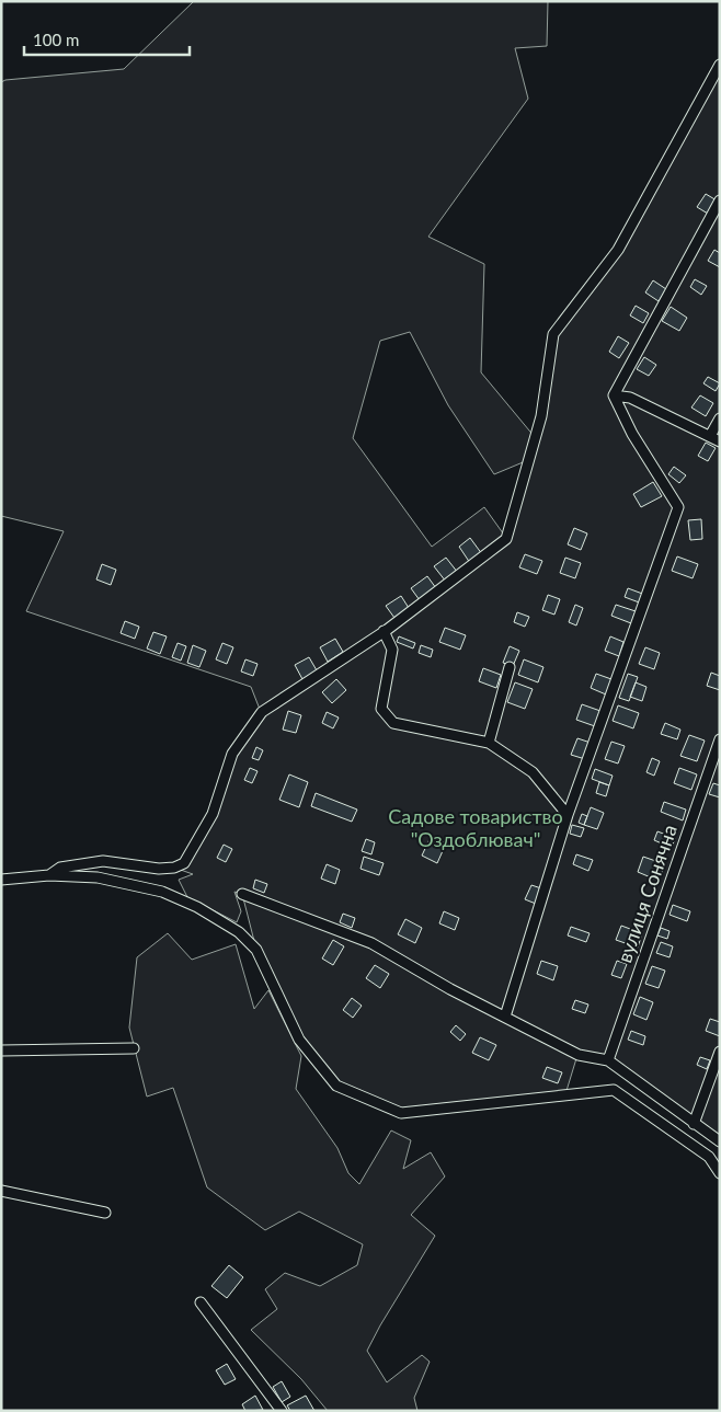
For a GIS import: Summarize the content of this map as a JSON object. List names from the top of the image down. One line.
{"streets":{"street":["вулиця Сонячна"]},"parks":["Садове товариство \"Оздоблювач\""],"scale_bar":"100 m"}
